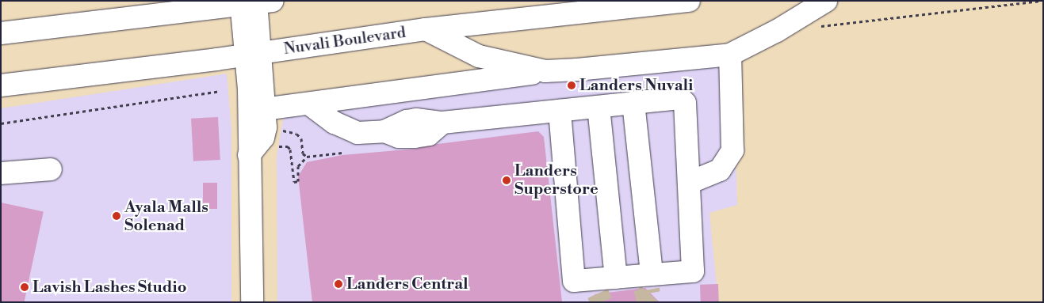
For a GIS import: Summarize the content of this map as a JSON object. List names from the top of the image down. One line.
{"streets":{"main road":["Nuvali Boulevard"]},"places":["Landers Nuvali","Landers Superstore","Ayala Malls Solenad","Landers Central","Lavish Lashes Studio"]}
